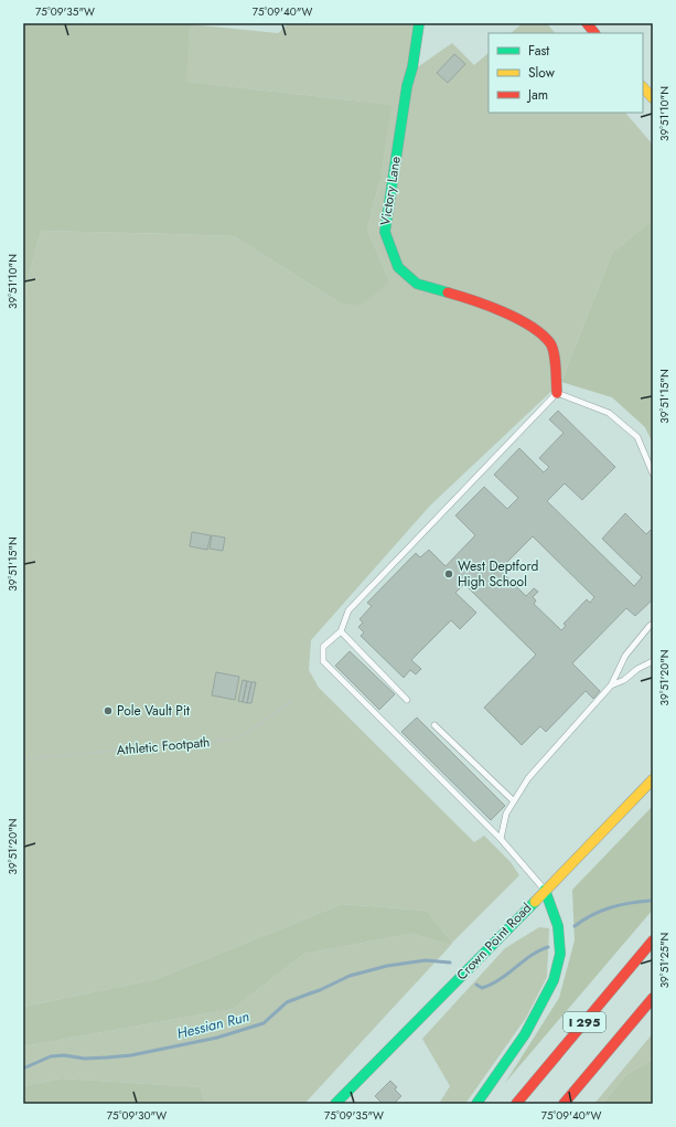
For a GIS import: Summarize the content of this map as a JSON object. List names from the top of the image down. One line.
{"streets":{"main road":["Victory Lane","Crown Point Road","I 295"],"path":["Athletic Footpath"]},"water":["Hessian Run"],"places":["West Deptford High School","Pole Vault Pit"],"legend":["Fast","Slow","Jam"],"coordinates":["75°09'35\"W","75°09'40\"W","39°51'10\"N","39°51'15\"N","39°51'20\"N","39°51'25\"N","75°09'30\"W"]}
